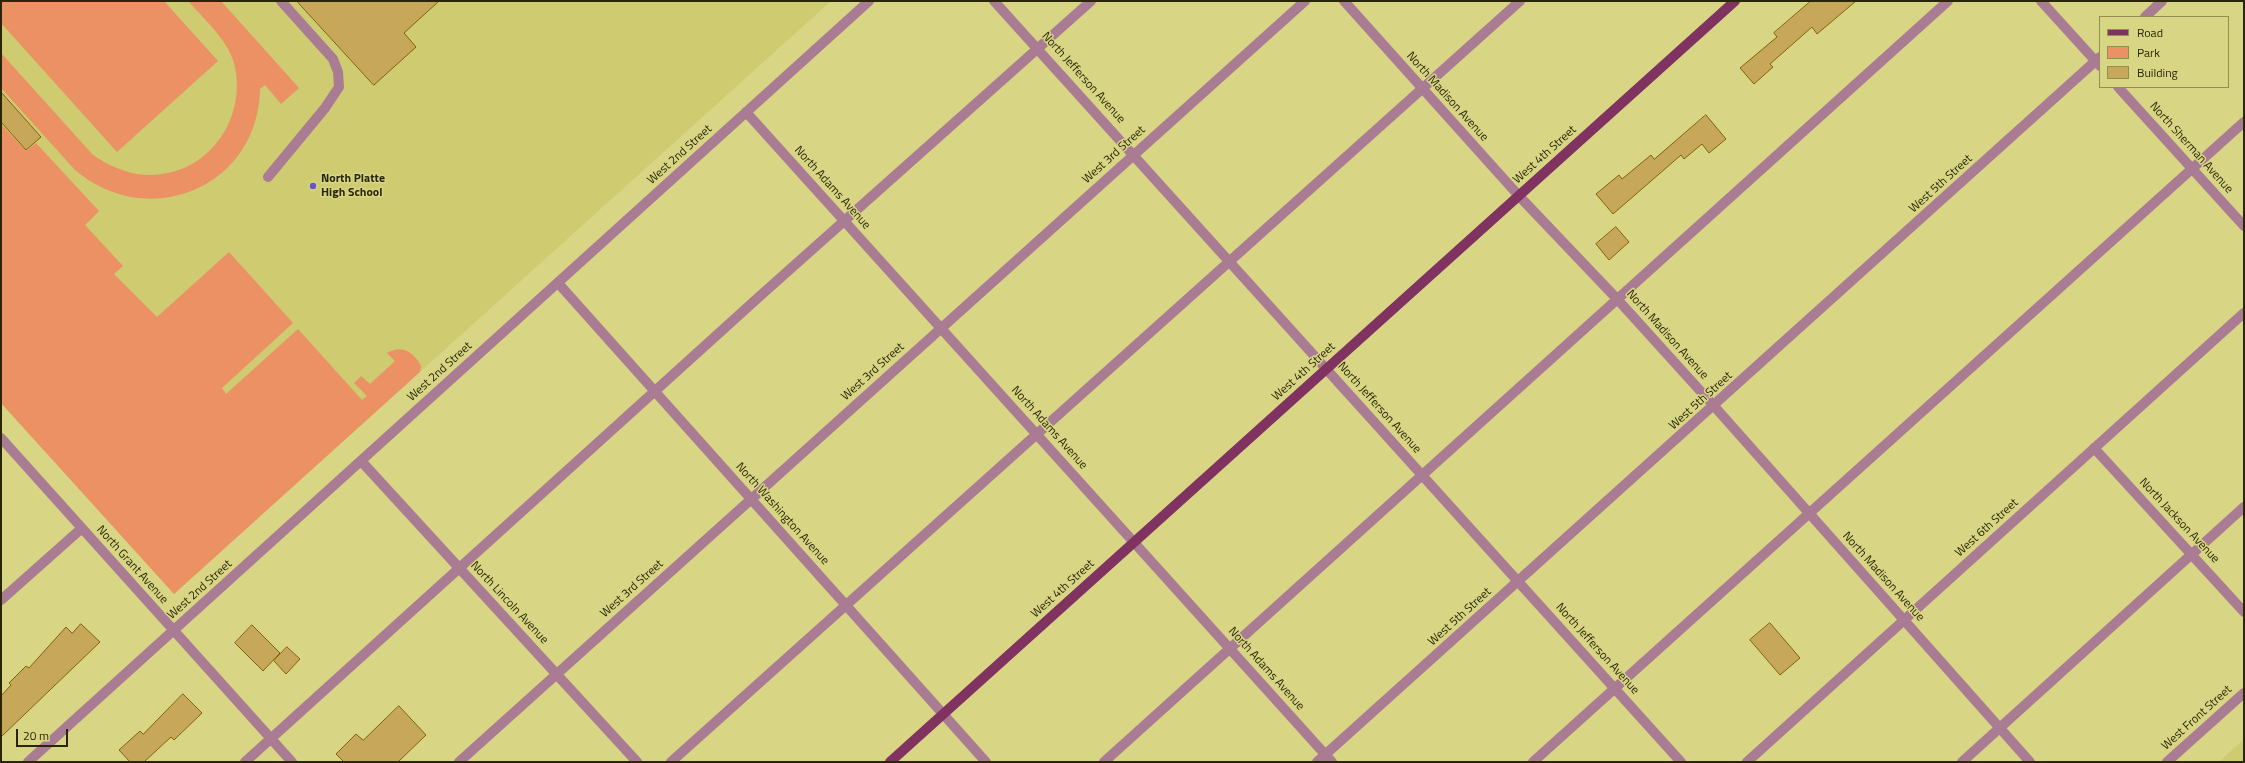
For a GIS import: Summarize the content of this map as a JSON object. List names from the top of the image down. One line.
{"streets":{"main road":["West 4th Street"],"street":["North Jefferson Avenue","North Madison Avenue","North Sherman Avenue","West 2nd Street","West 3rd Street","West 5th Street","North Adams Avenue","North Washington Avenue","North Jackson Avenue","West 6th Street","North Grant Avenue","North Lincoln Avenue","West Front Street"]},"crossings":[["North Jefferson Avenue","West 3rd Street"],["North Jefferson Avenue","West 4th Street"],["North Jefferson Avenue","West 5th Street"],["North Madison Avenue","West 4th Street"],["North Madison Avenue","West 5th Street"],["North Madison Avenue","West 6th Street"],["West 2nd Street","North Adams Avenue"],["West 2nd Street","North Washington Avenue"],["West 2nd Street","North Grant Avenue"],["West 2nd Street","North Lincoln Avenue"],["West 3rd Street","North Adams Avenue"],["West 3rd Street","North Washington Avenue"],["West 3rd Street","North Lincoln Avenue"],["West 4th Street","North Adams Avenue"],["West 4th Street","North Washington Avenue"],["West 5th Street","North Adams Avenue"],["North Jackson Avenue","West 6th Street"]],"places":["North Platte High School"],"legend":["Road","Park","Building"],"scale_bar":"20 m"}
